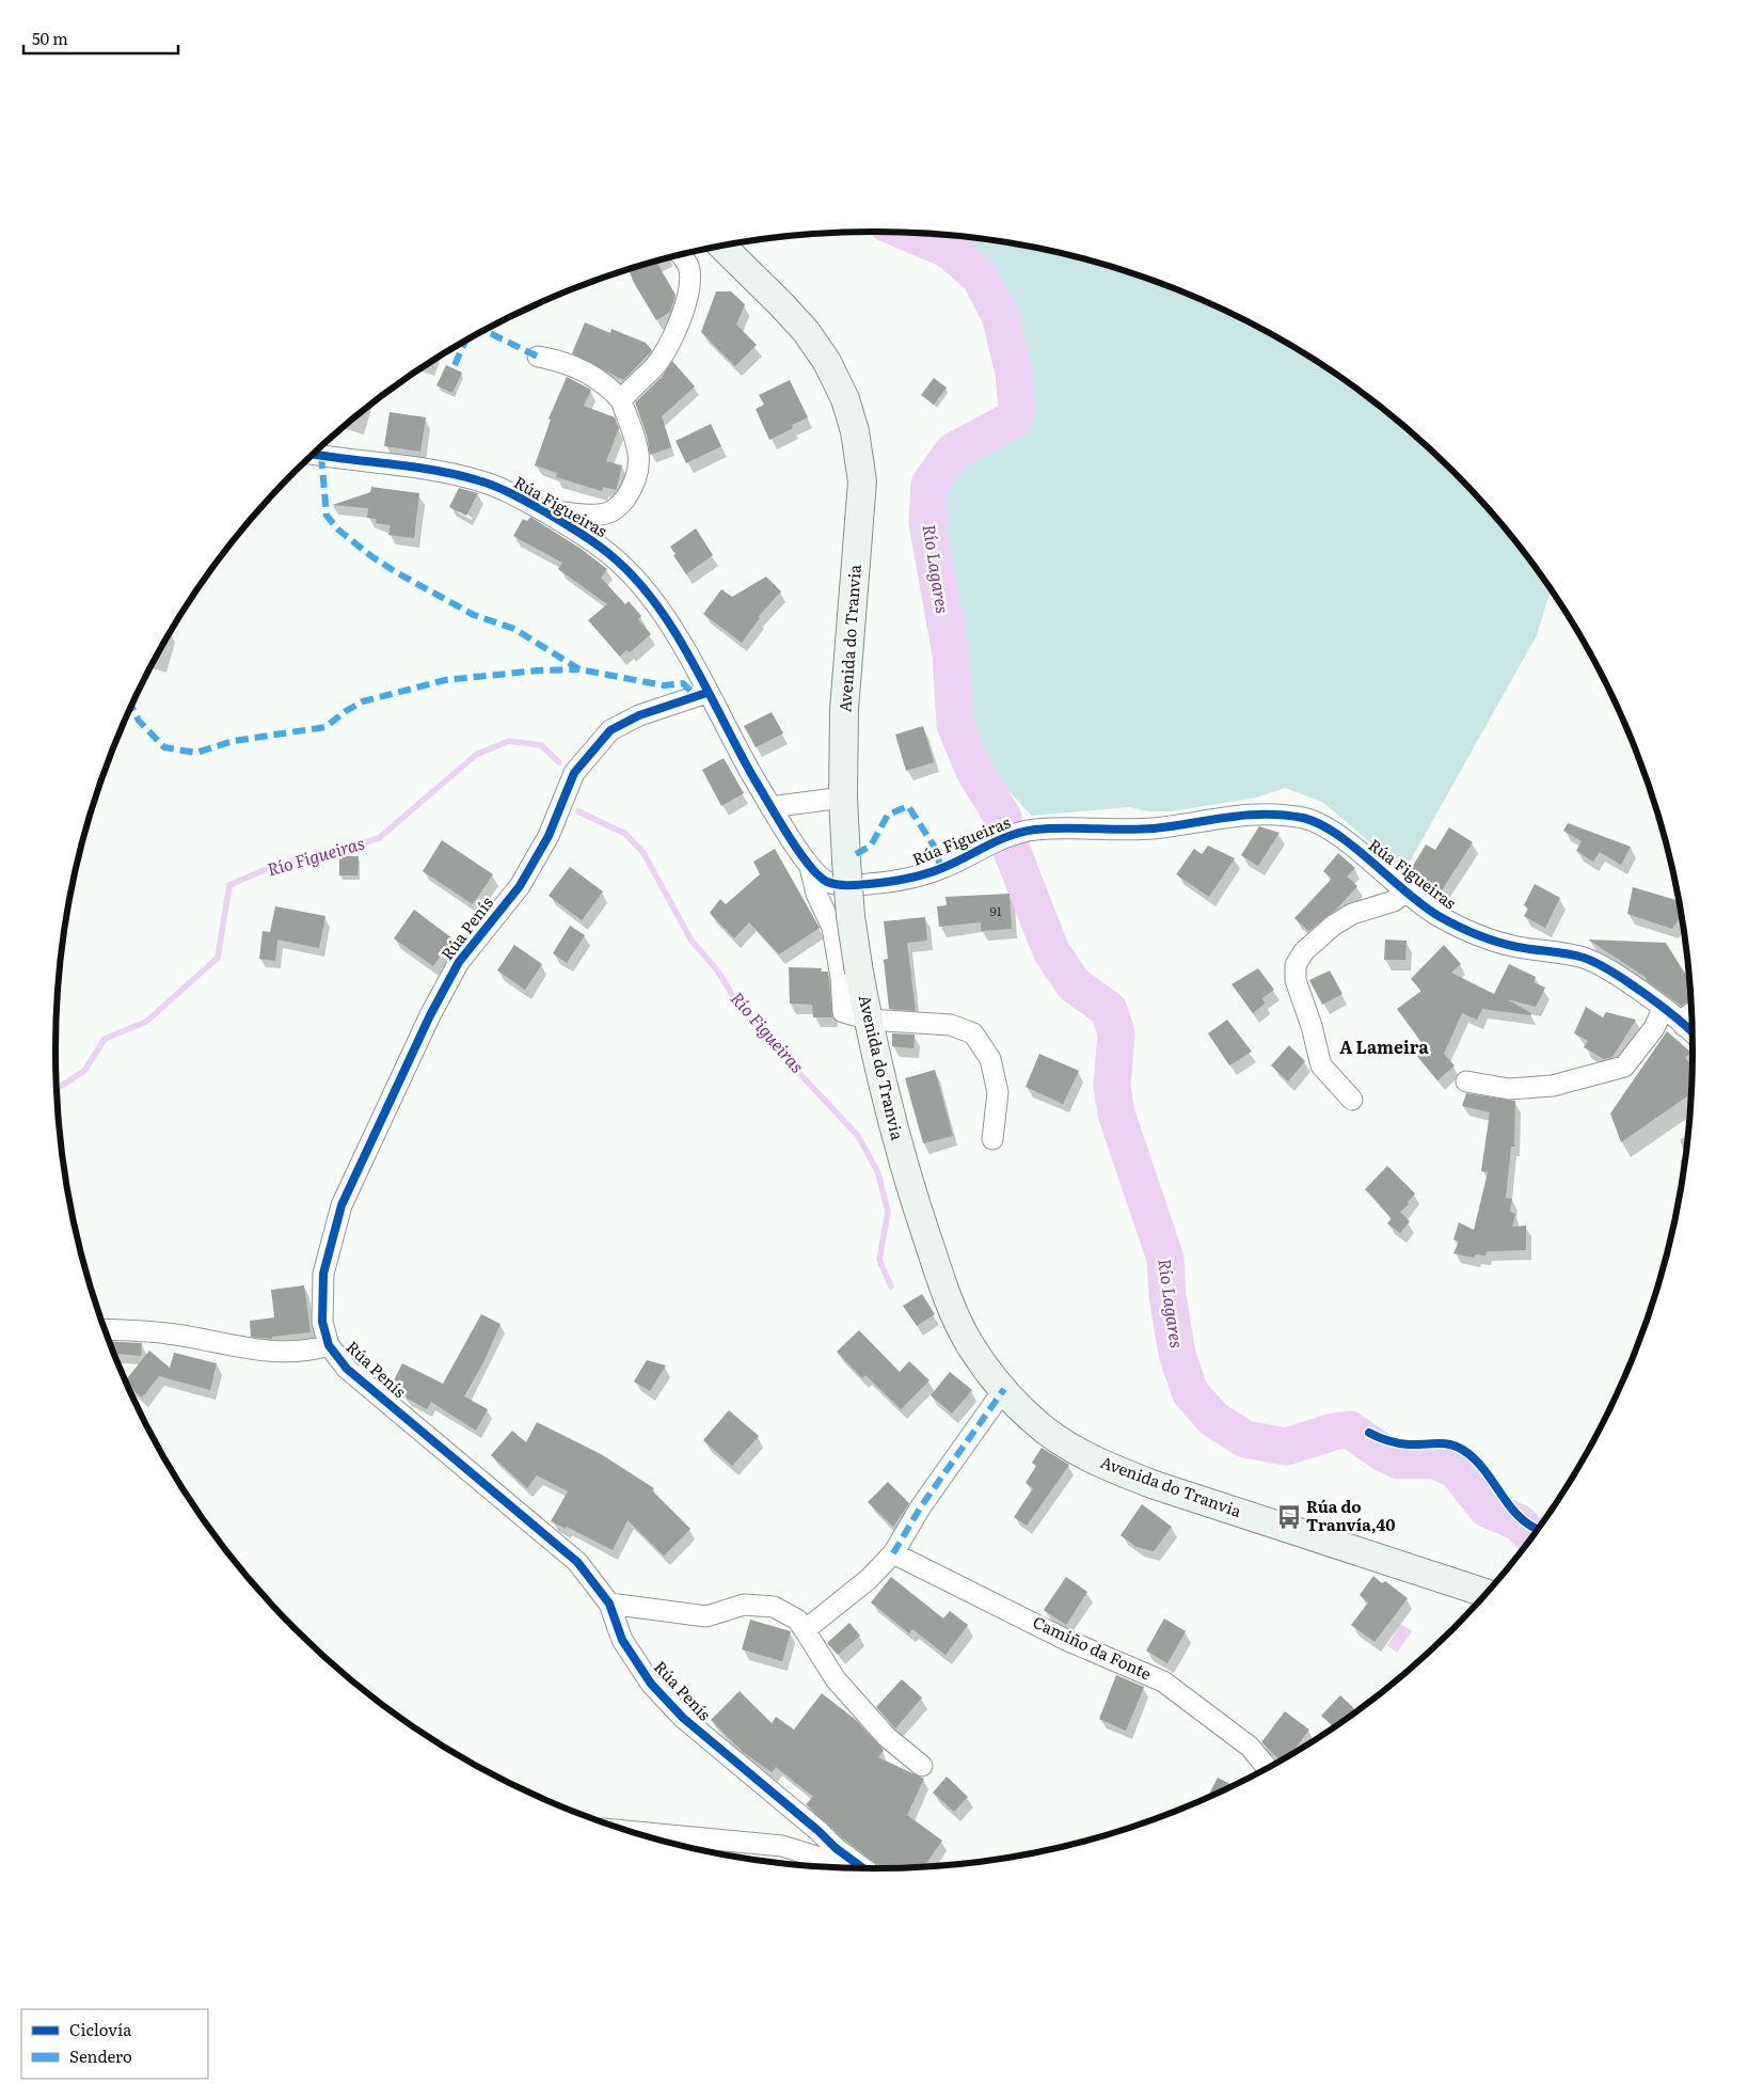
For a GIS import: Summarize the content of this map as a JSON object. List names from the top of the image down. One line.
{"streets":{"main road":["Avenida do Tranvia"],"street":["Rúa Figueiras","Rúa Penís","Camiño da Fonte"]},"crossings":[["Rúa Figueiras","Rúa Penís"]],"districts":["A Lameira"],"water":["Río Lagares","Río Figueiras"],"places":{"bus stop":["Rúa do Tranvía,40"]},"house_numbers":["91"],"legend":["Ciclovía","Sendero"],"scale_bar":"50 m"}
